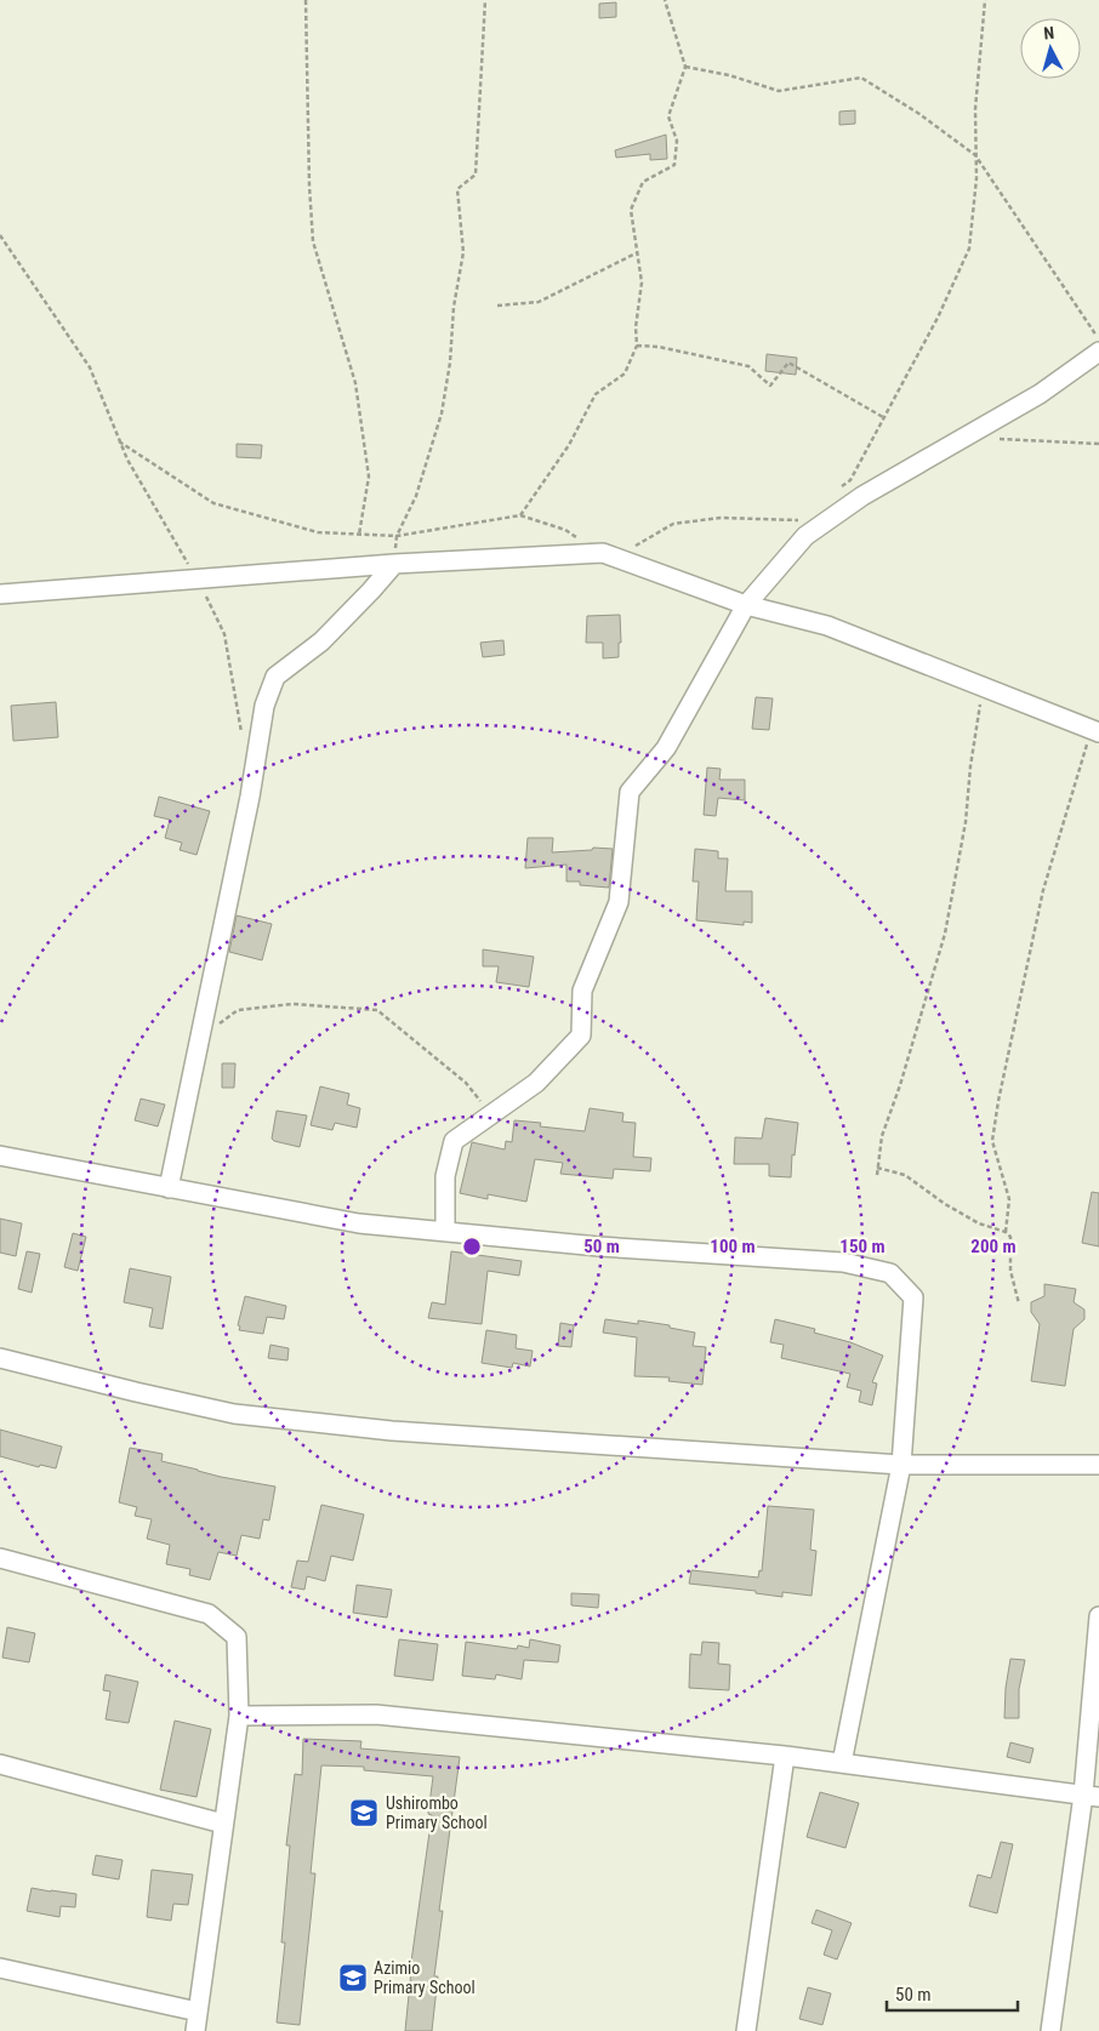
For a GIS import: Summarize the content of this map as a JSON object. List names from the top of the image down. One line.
{"places":{"school or university":["Ushirombo Primary School","Azimio Primary School"]},"scale_bar":"50 m","north":"top","rings":["50 m","100 m","150 m","200 m"]}
